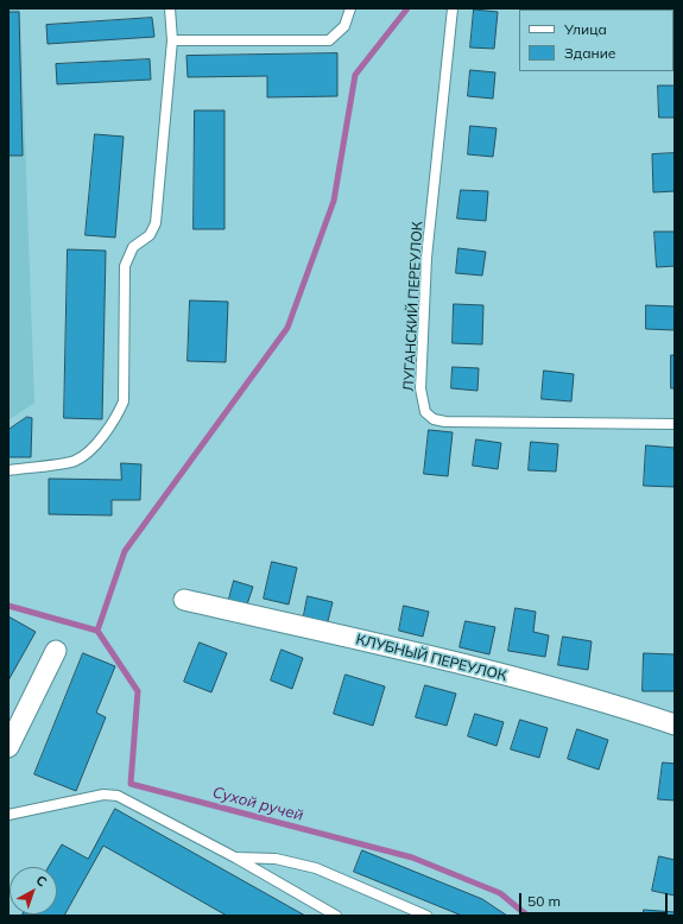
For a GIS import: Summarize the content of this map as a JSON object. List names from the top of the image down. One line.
{"streets":{"street":["КЛУБНЫЙ ПЕРЕУЛОК"],"lane":["ЛУГАНСКИЙ ПЕРЕУЛОК"]},"water":["Сухой ручей"],"legend":["Улица","Здание"],"scale_bar":"50 m","north":"top right"}
